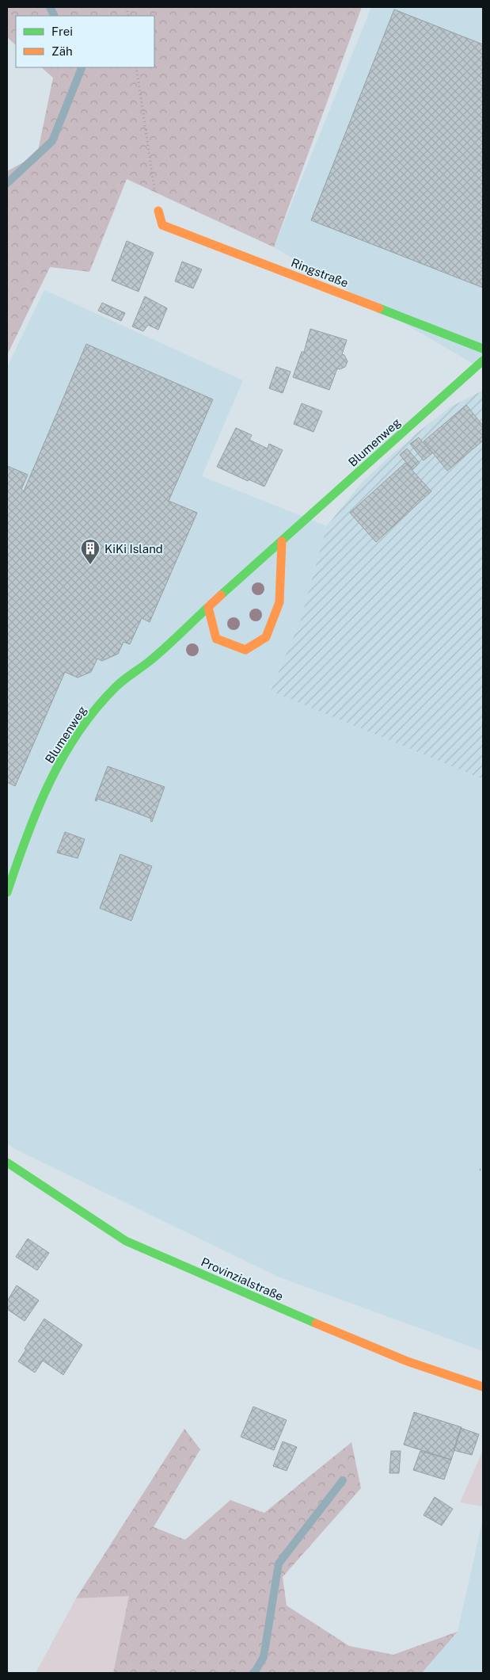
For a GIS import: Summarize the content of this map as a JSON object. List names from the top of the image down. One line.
{"streets":{"street":["Ringstraße","Blumenweg","Provinzialstraße"]},"places":{"building":["KiKi Island"]},"legend":["Frei","Zäh"]}
